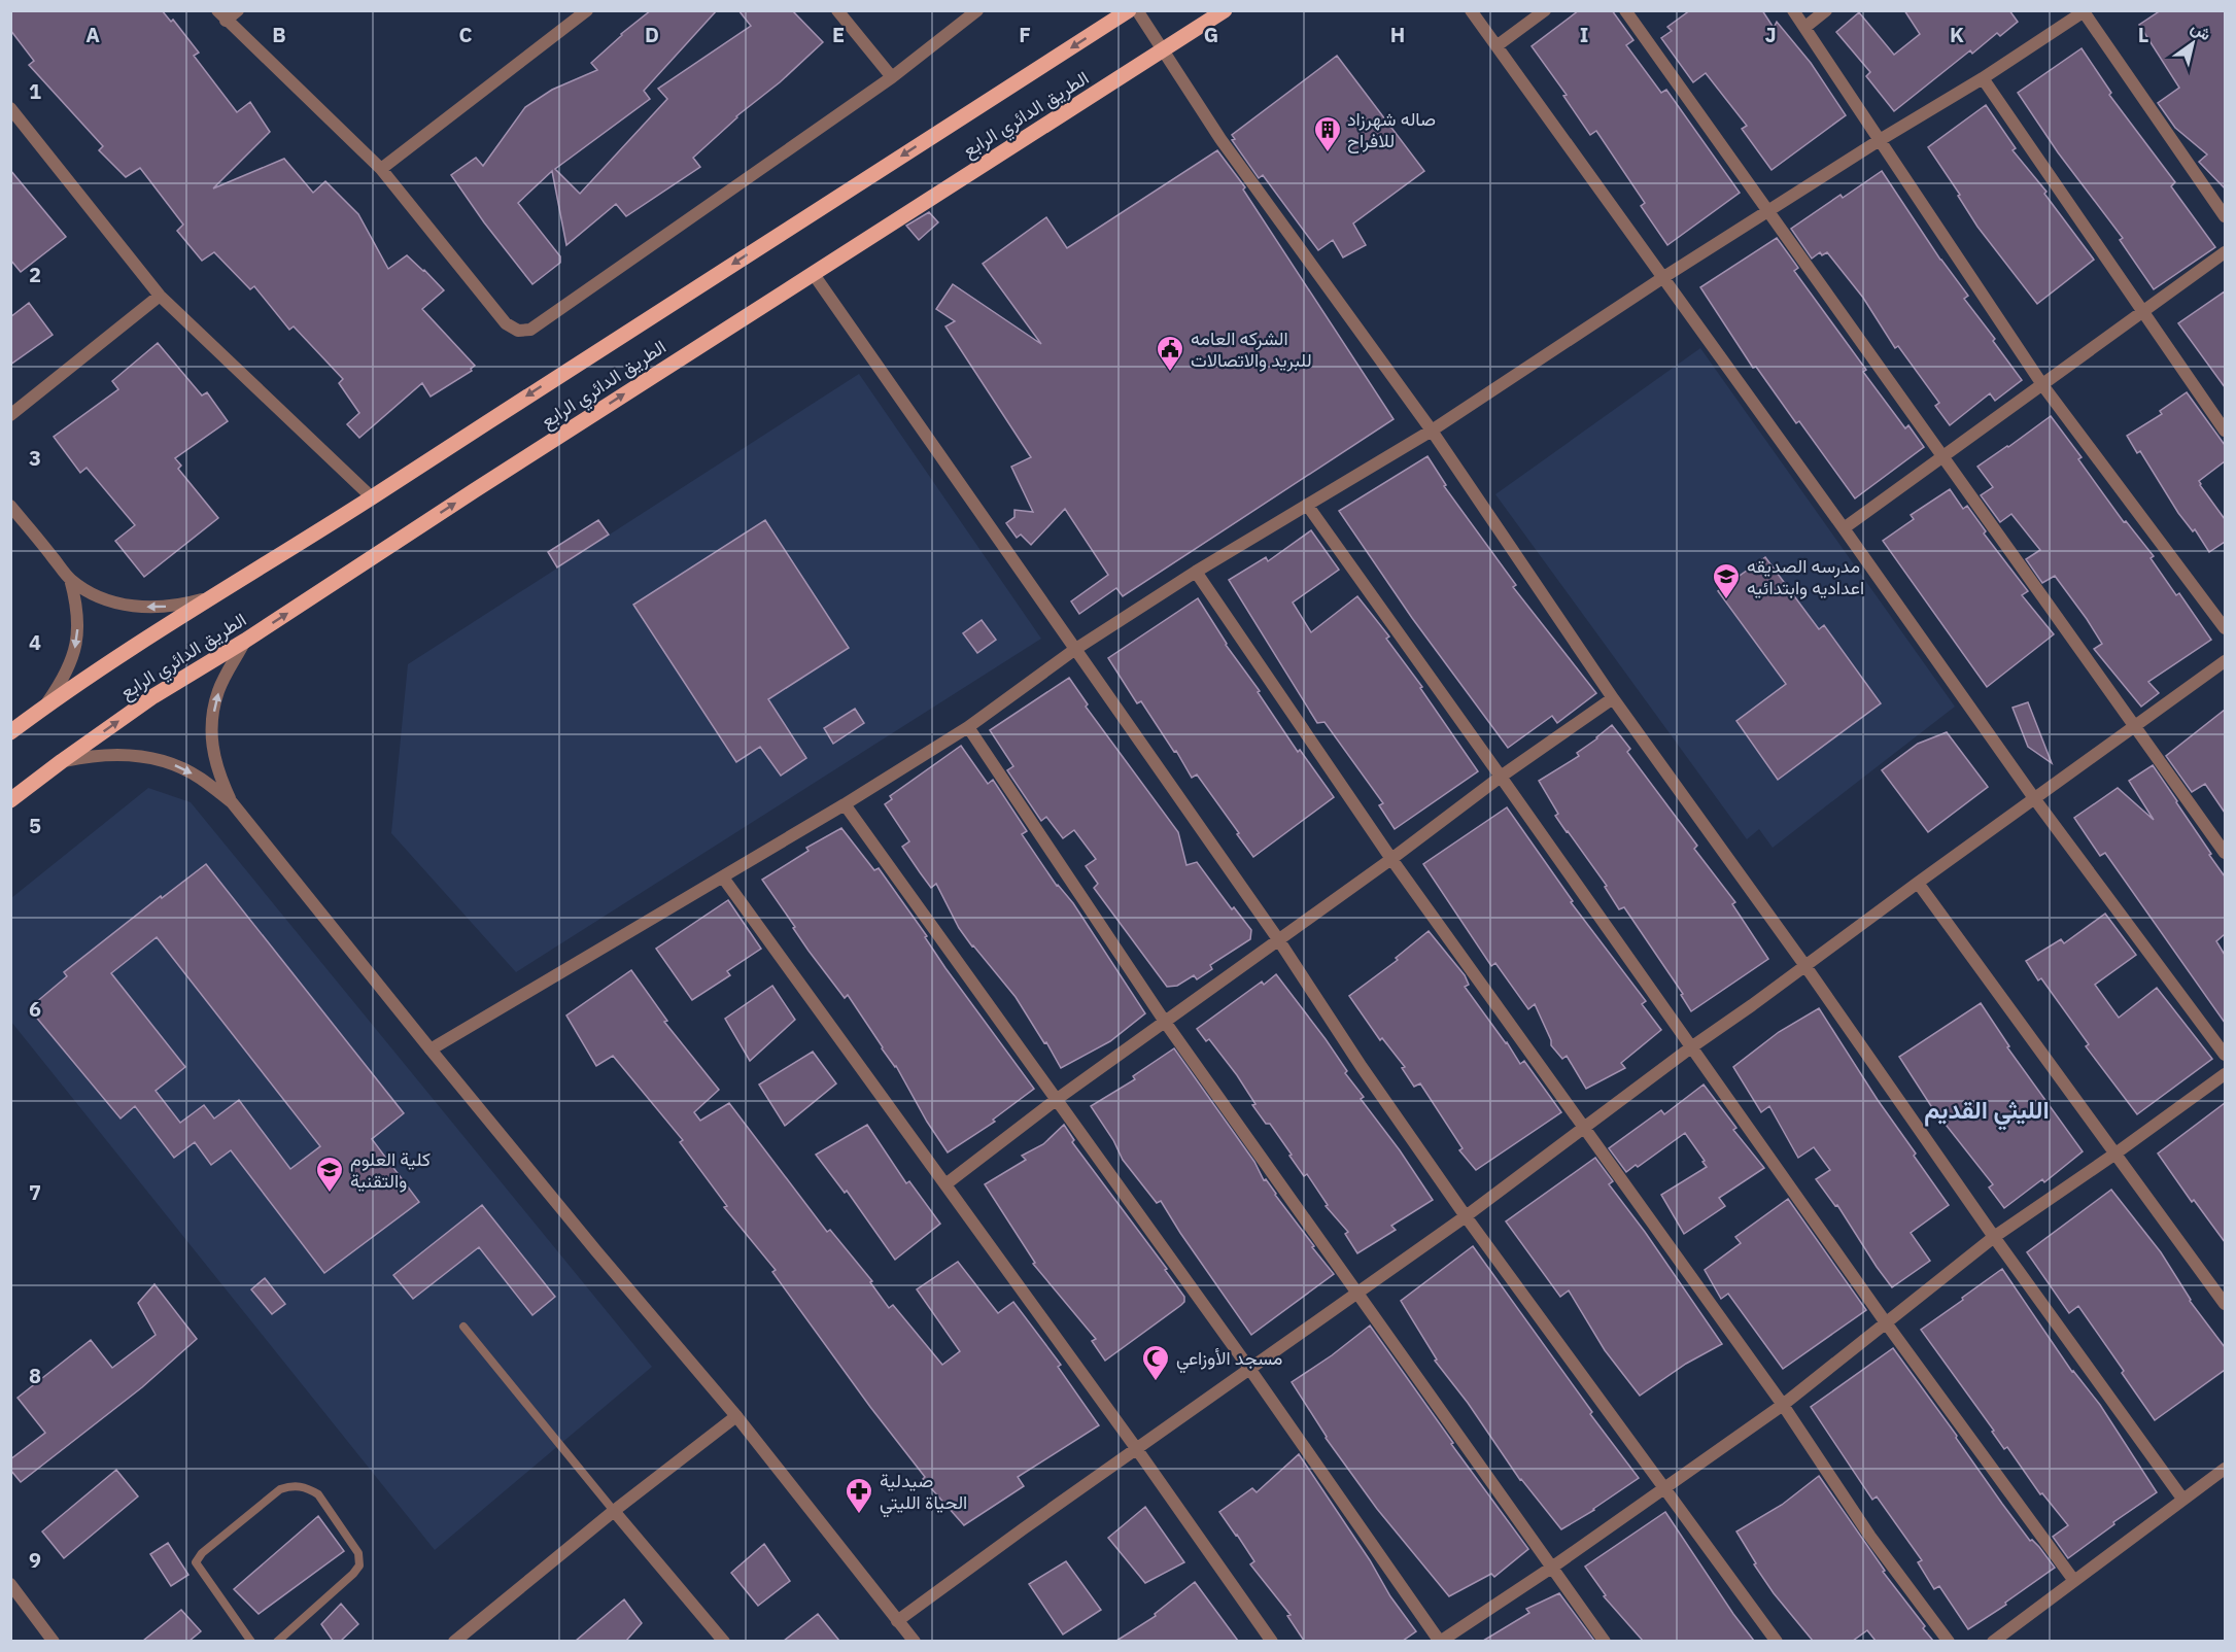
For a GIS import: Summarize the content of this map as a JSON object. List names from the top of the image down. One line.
{"streets":{"main road":["الطريق الدائري الرابع"]},"districts":["الليثي القديم"],"places":{"building":["صاله شهرزاد للافراح"],"public building":["الشركه العامه للبريد والاتصالات"],"school or university":["مدرسه الصديقه اعداديه وابتدائيه","كلية العلوم والتقنية"],"mosque":["مسجد الأوزاعي"],"pharmacy":["صيدلية الحياة الليتي"]},"north":"top right","grid":{"columns":["A","B","C","D","E","F","G","H","I","J","K","L"],"rows":["1","2","3","4","5","6","7","8","9"]}}
